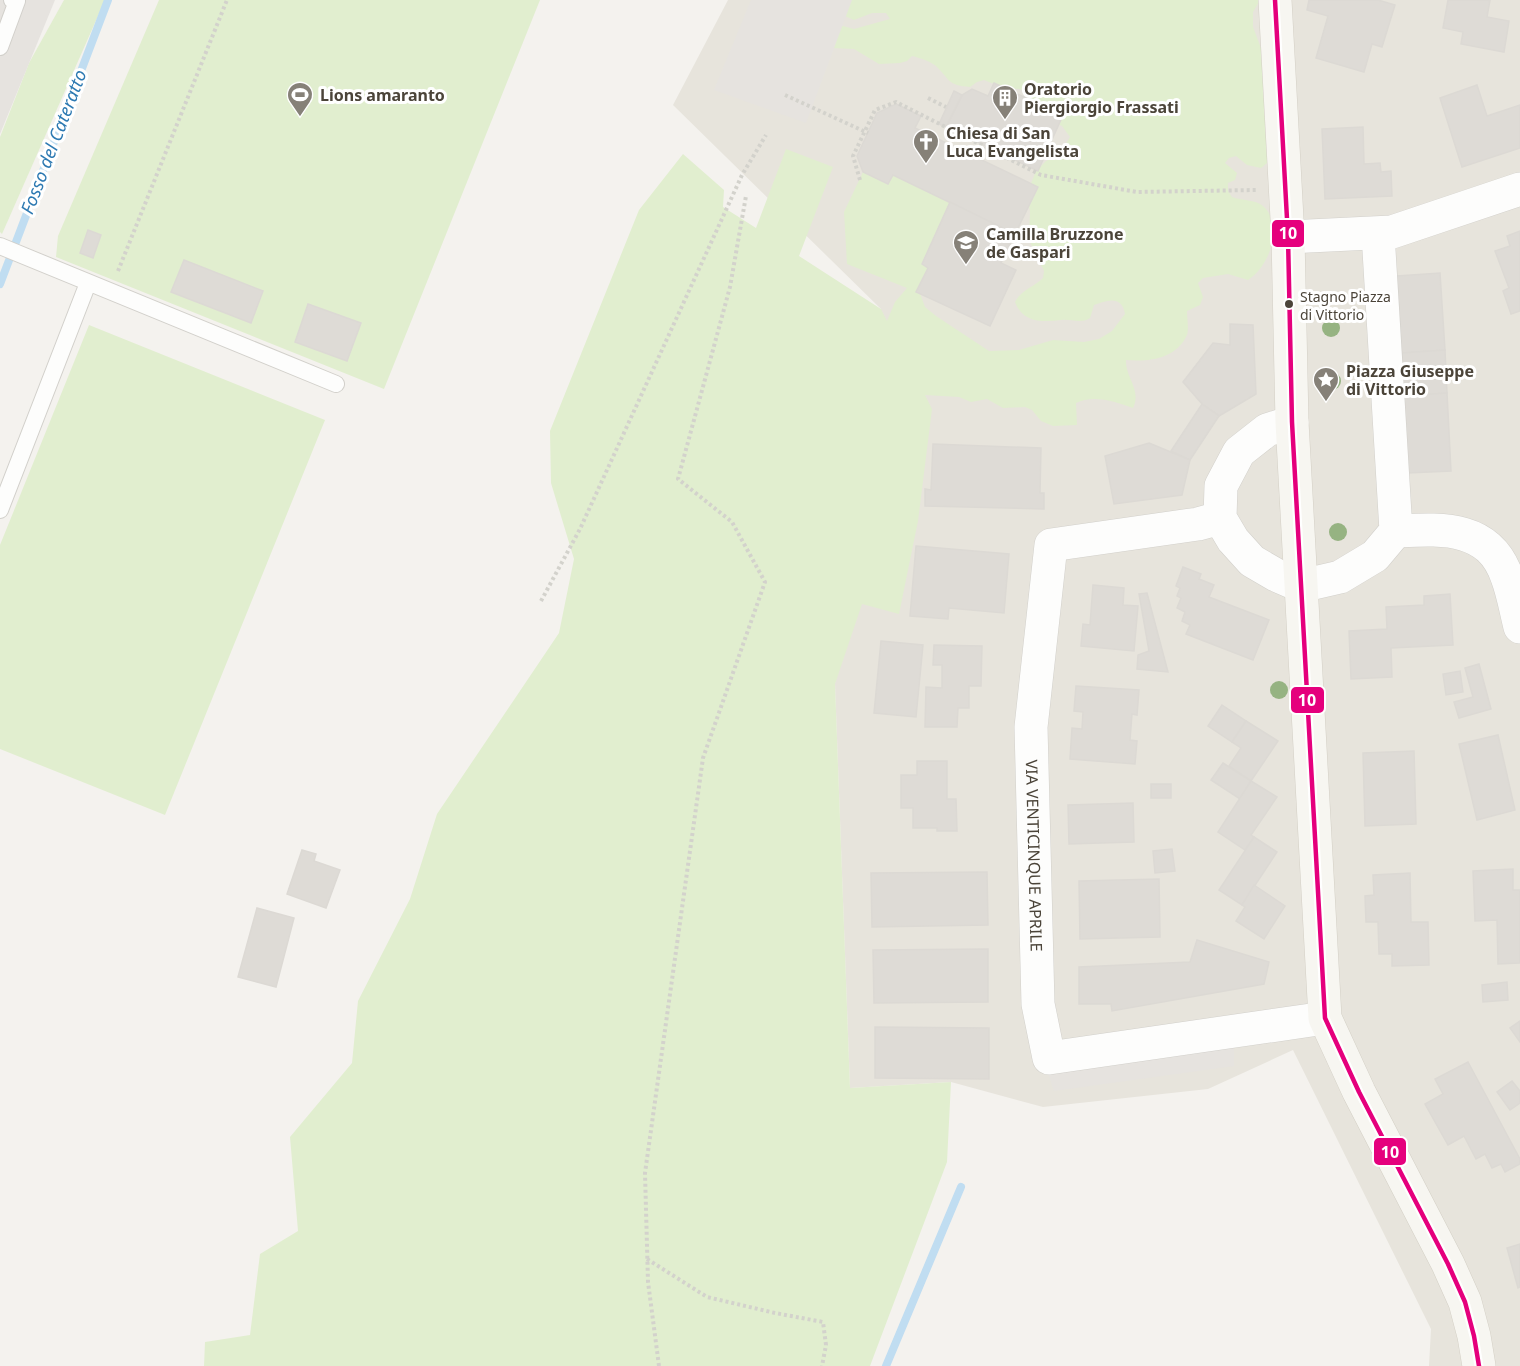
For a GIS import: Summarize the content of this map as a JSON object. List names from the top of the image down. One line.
{"streets":{"street":["VIA VENTICINQUE APRILE"]},"water":["Fosso del Cateratto"],"places":{"sports":["Lions amaranto"],"building":["Oratorio Piergiorgio Frassati"],"church":["Chiesa di San Luca Evangelista"],"school or university":["Camilla Bruzzone de Gaspari"],"other":["Stagno Piazza di Vittorio"],"place":["Piazza Giuseppe di Vittorio"]},"lines":["transit line 10"]}
